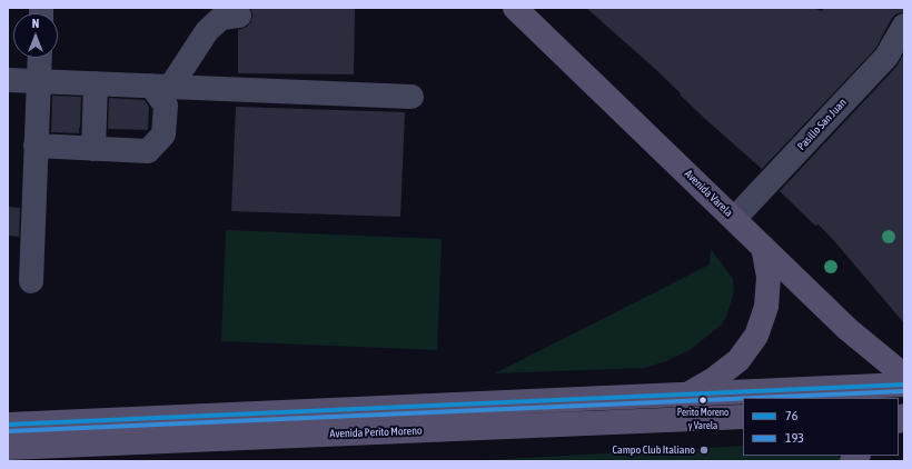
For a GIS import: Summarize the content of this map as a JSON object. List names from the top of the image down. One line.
{"streets":{"main road":["Avenida Varela","Avenida Perito Moreno"],"lane":["Pasillo San Juan"]},"crossings":[["Pasillo San Juan","Avenida Varela"]],"places":["Perito Moreno y Varela","Campo Club Italiano"],"lines":["transit line 76","transit line 193"],"legend":["76","193"],"north":"top"}
